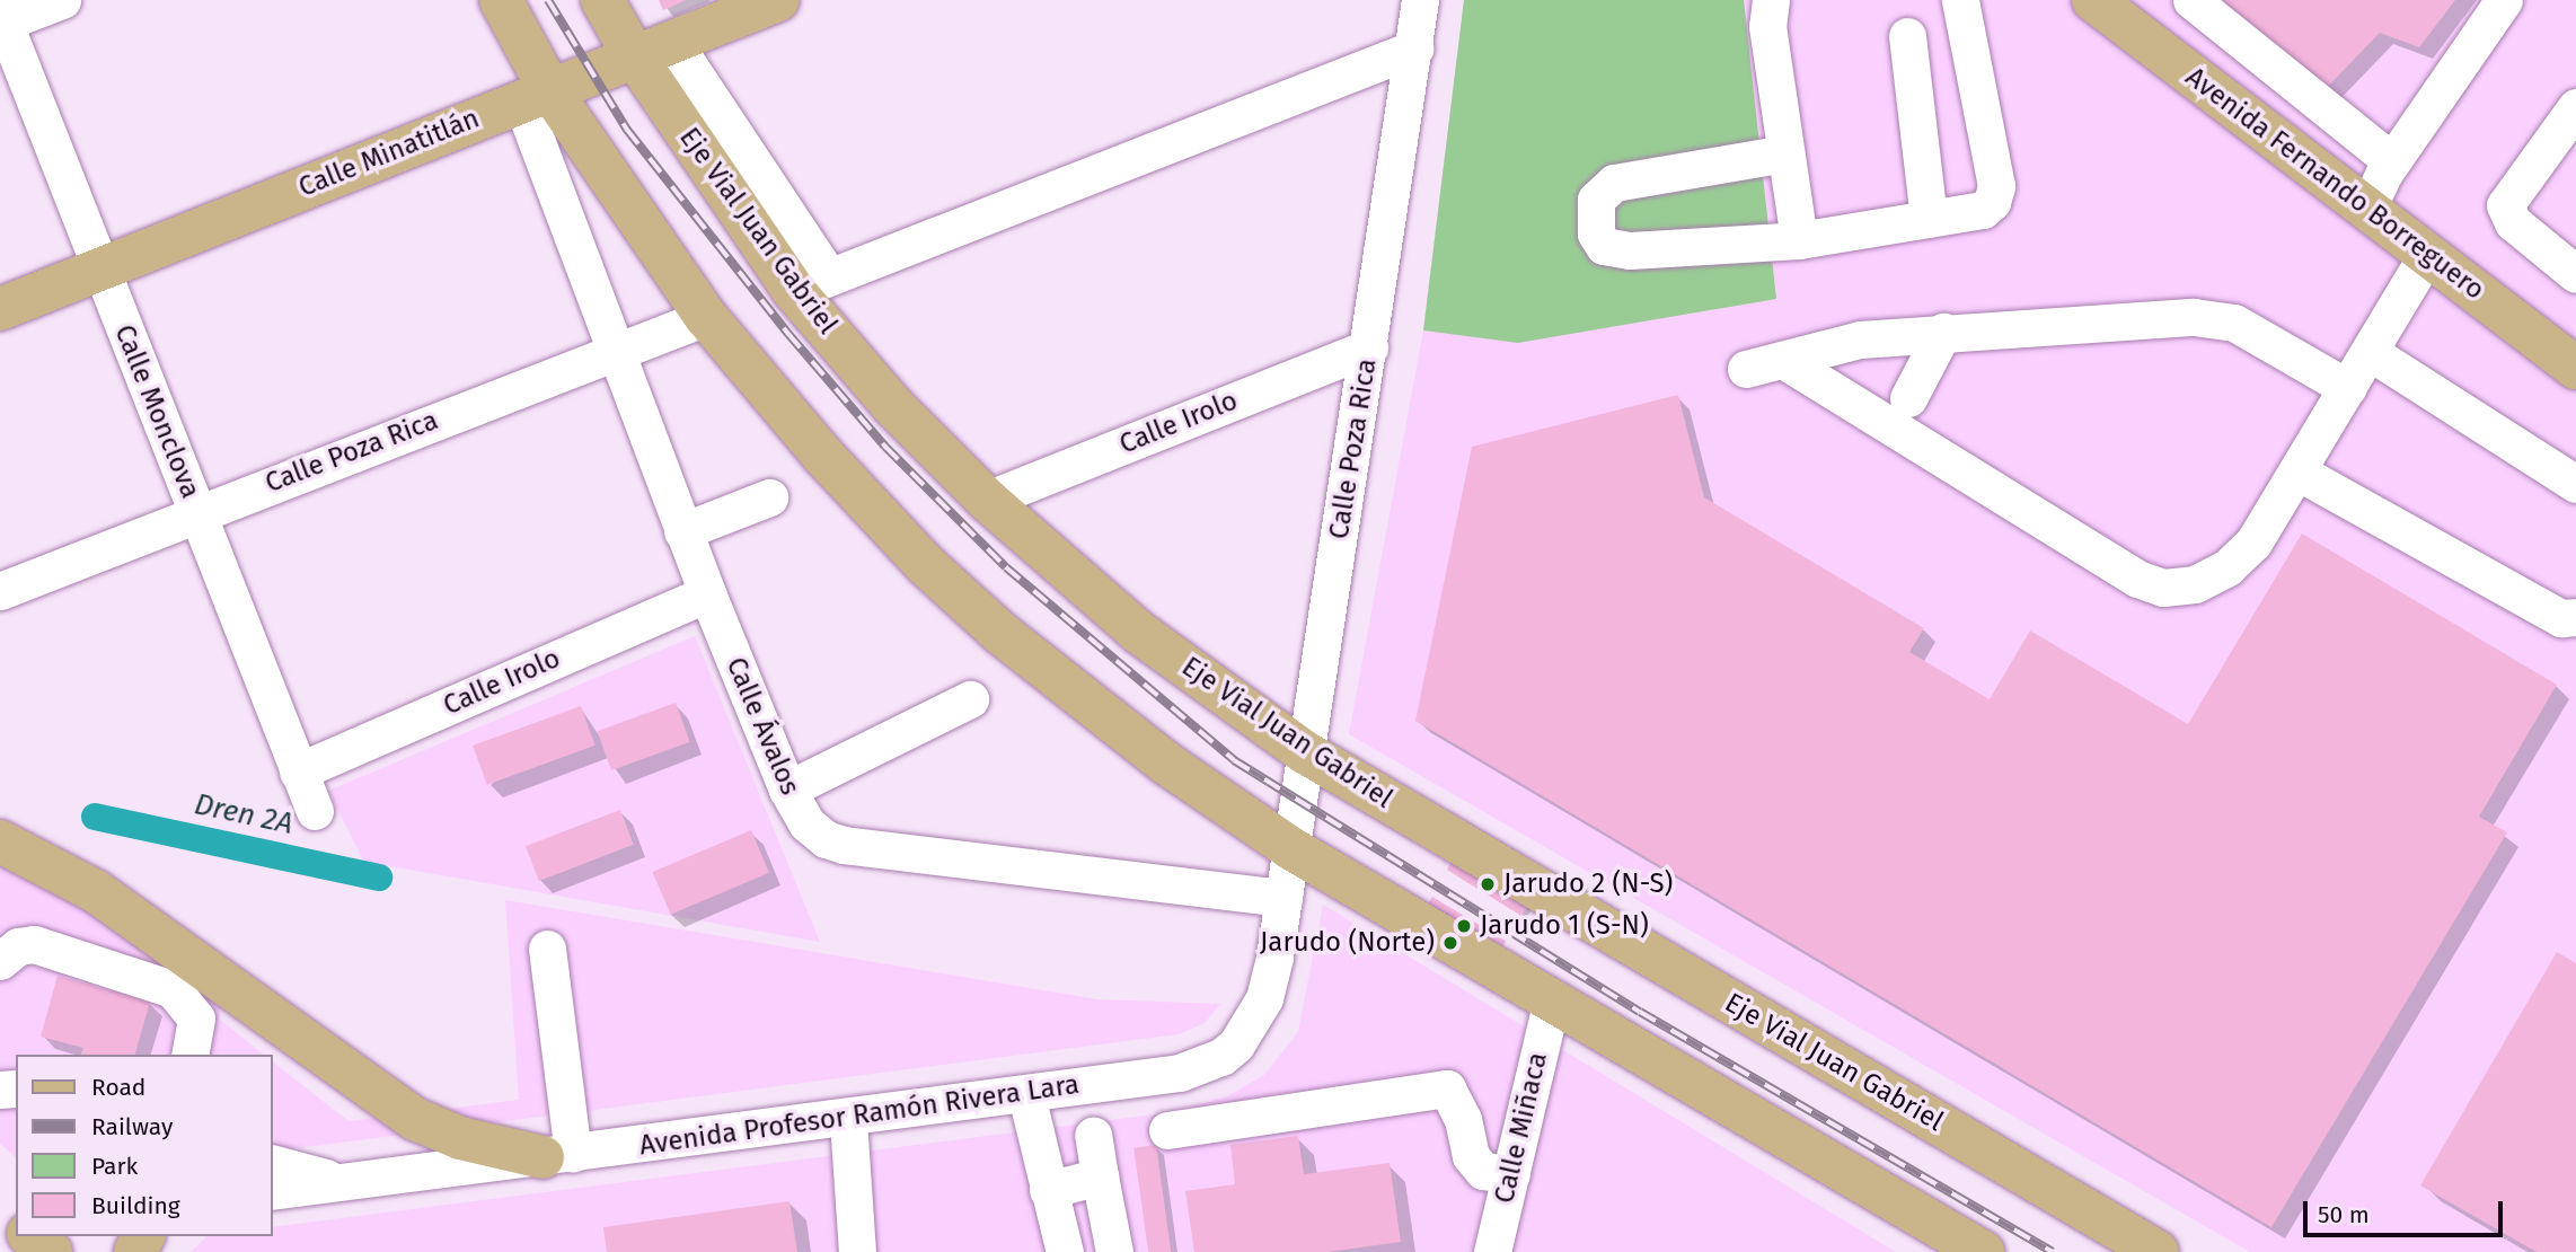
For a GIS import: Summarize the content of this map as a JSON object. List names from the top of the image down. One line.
{"streets":{"main road":["Calle Minatitlán","Avenida Fernando Borreguero","Eje Vial Juan Gabriel"],"street":["Calle Monclova","Calle Irolo","Calle Poza Rica","Calle Ávalos","Avenida Profesor Ramón Rivera Lara","Calle Miñaca"]},"crossings":[["Calle Minatitlán","Eje Vial Juan Gabriel"],["Calle Minatitlán","Calle Monclova"],["Calle Minatitlán","Calle Ávalos"],["Eje Vial Juan Gabriel","Calle Irolo"],["Eje Vial Juan Gabriel","Calle Poza Rica"],["Calle Monclova","Calle Irolo"],["Calle Monclova","Calle Poza Rica"],["Calle Irolo","Calle Poza Rica"],["Calle Irolo","Calle Ávalos"],["Calle Poza Rica","Calle Ávalos"],["Calle Poza Rica","Avenida Profesor Ramón Rivera Lara"],["Calle Ávalos","Avenida Profesor Ramón Rivera Lara"]],"water":["Dren 2A"],"places":["Jarudo 2 (N-S)","Jarudo 1 (S-N)","Jarudo (Norte)"],"legend":["Road","Railway","Park","Building"],"scale_bar":"50 m"}
